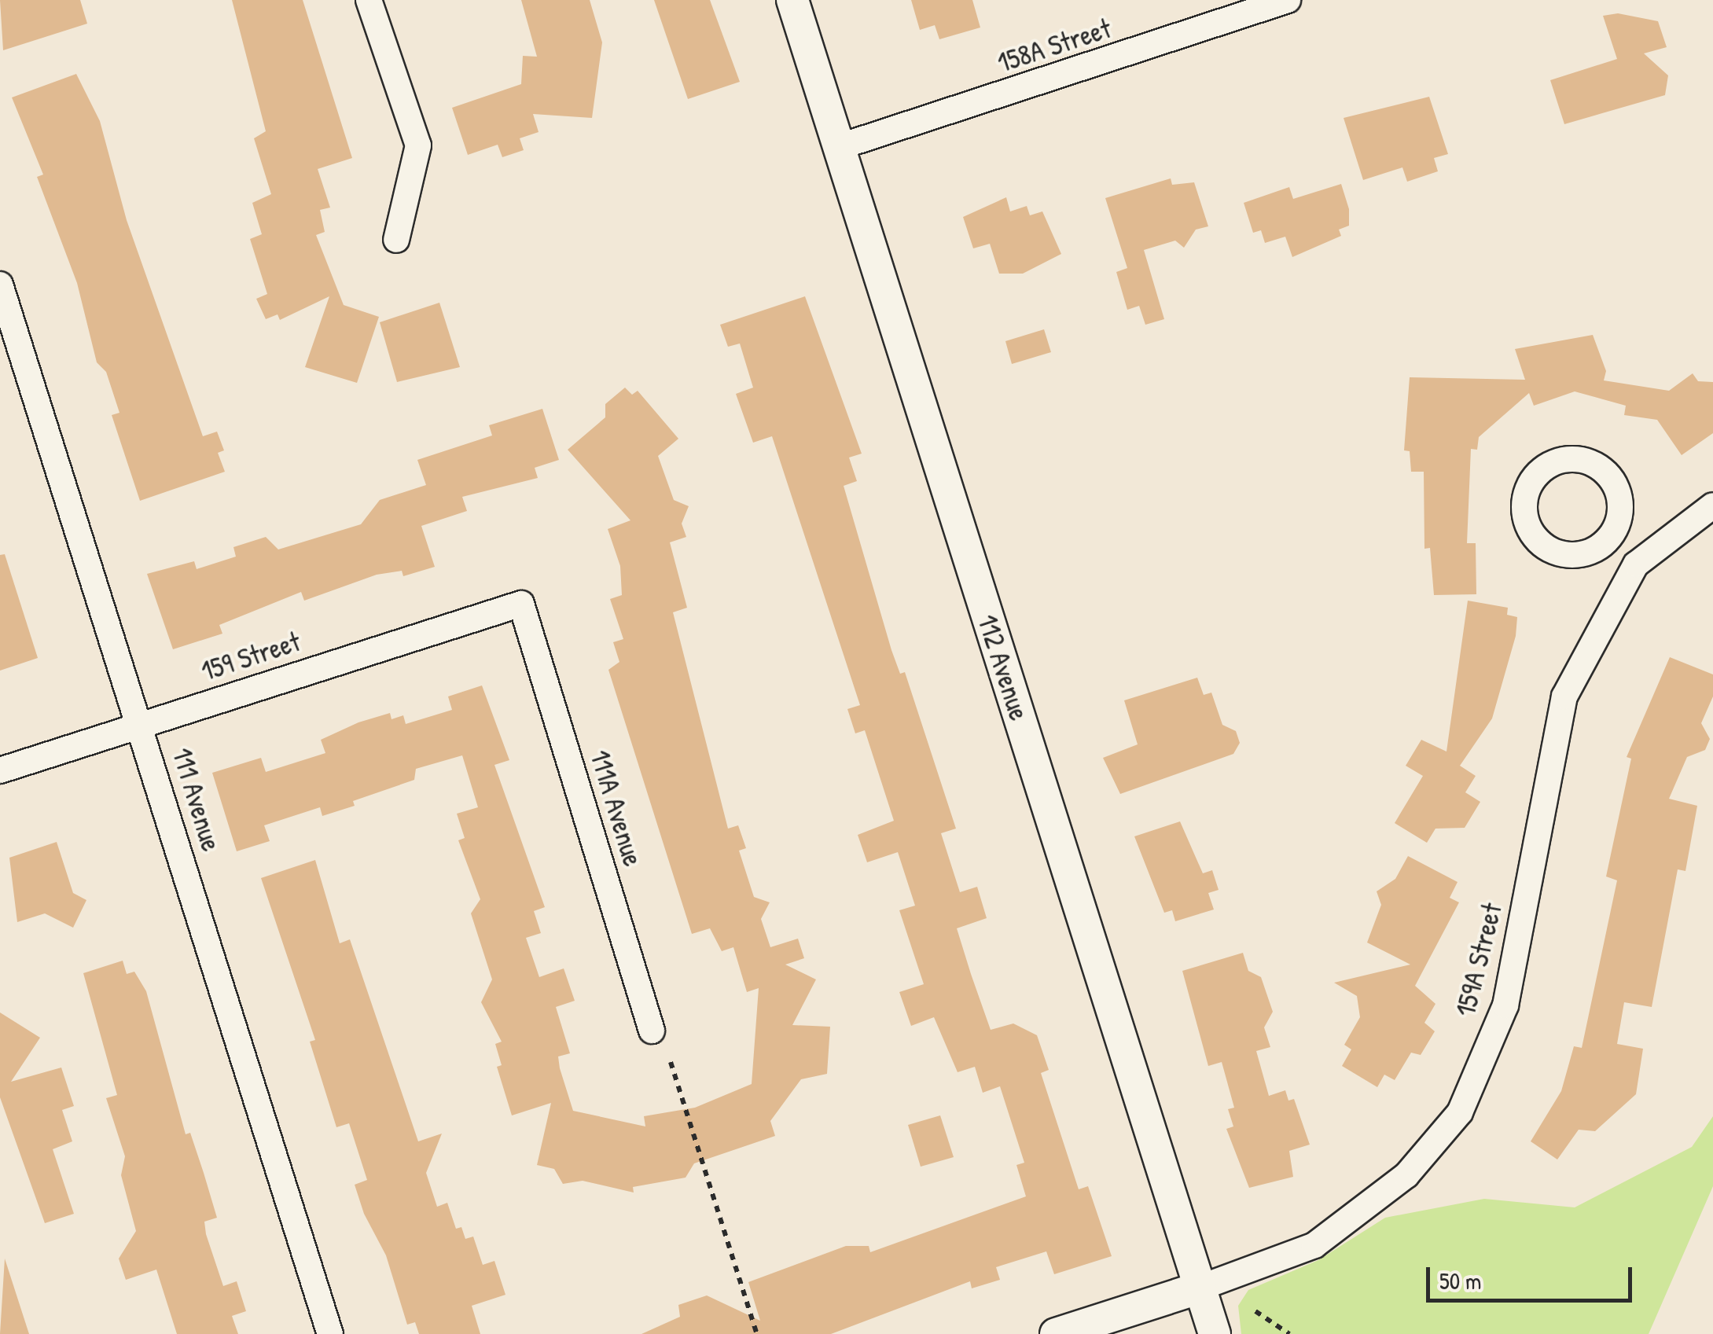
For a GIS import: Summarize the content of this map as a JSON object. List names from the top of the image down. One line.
{"streets":{"street":["158A Street","159 Street","112 Avenue","111 Avenue","111A Avenue","159A Street"]},"crossings":[["158A Street","112 Avenue"],["159 Street","111 Avenue"],["159 Street","111A Avenue"],["112 Avenue","159A Street"]],"scale_bar":"50 m"}
